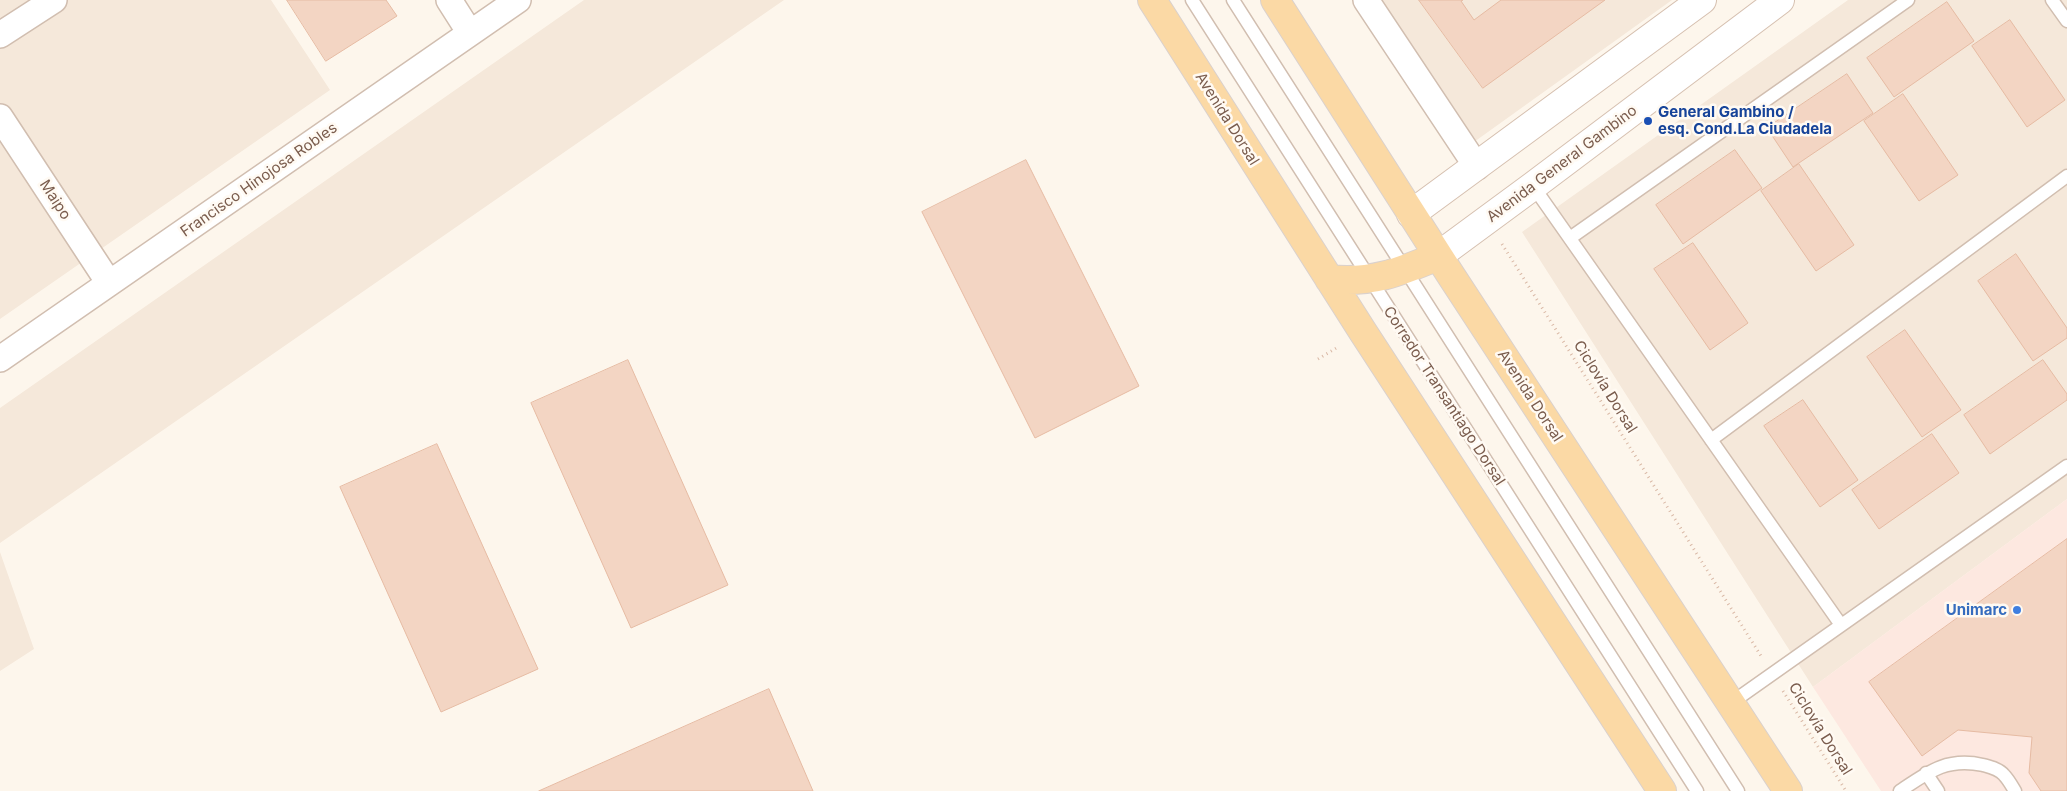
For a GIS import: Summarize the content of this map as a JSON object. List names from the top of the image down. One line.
{"streets":{"main road":["Avenida Dorsal"],"street":["Avenida General Gambino","Francisco Hinojosa Robles","Maipo"],"lane":["Corredor Transantiago Dorsal"],"path":["Ciclovía Dorsal"]},"crossings":[["Avenida Dorsal","Avenida General Gambino"],["Avenida General Gambino","Ciclovía Dorsal"],["Francisco Hinojosa Robles","Maipo"]],"places":["General Gambino / esq. Cond.La Ciudadela","Unimarc"]}
